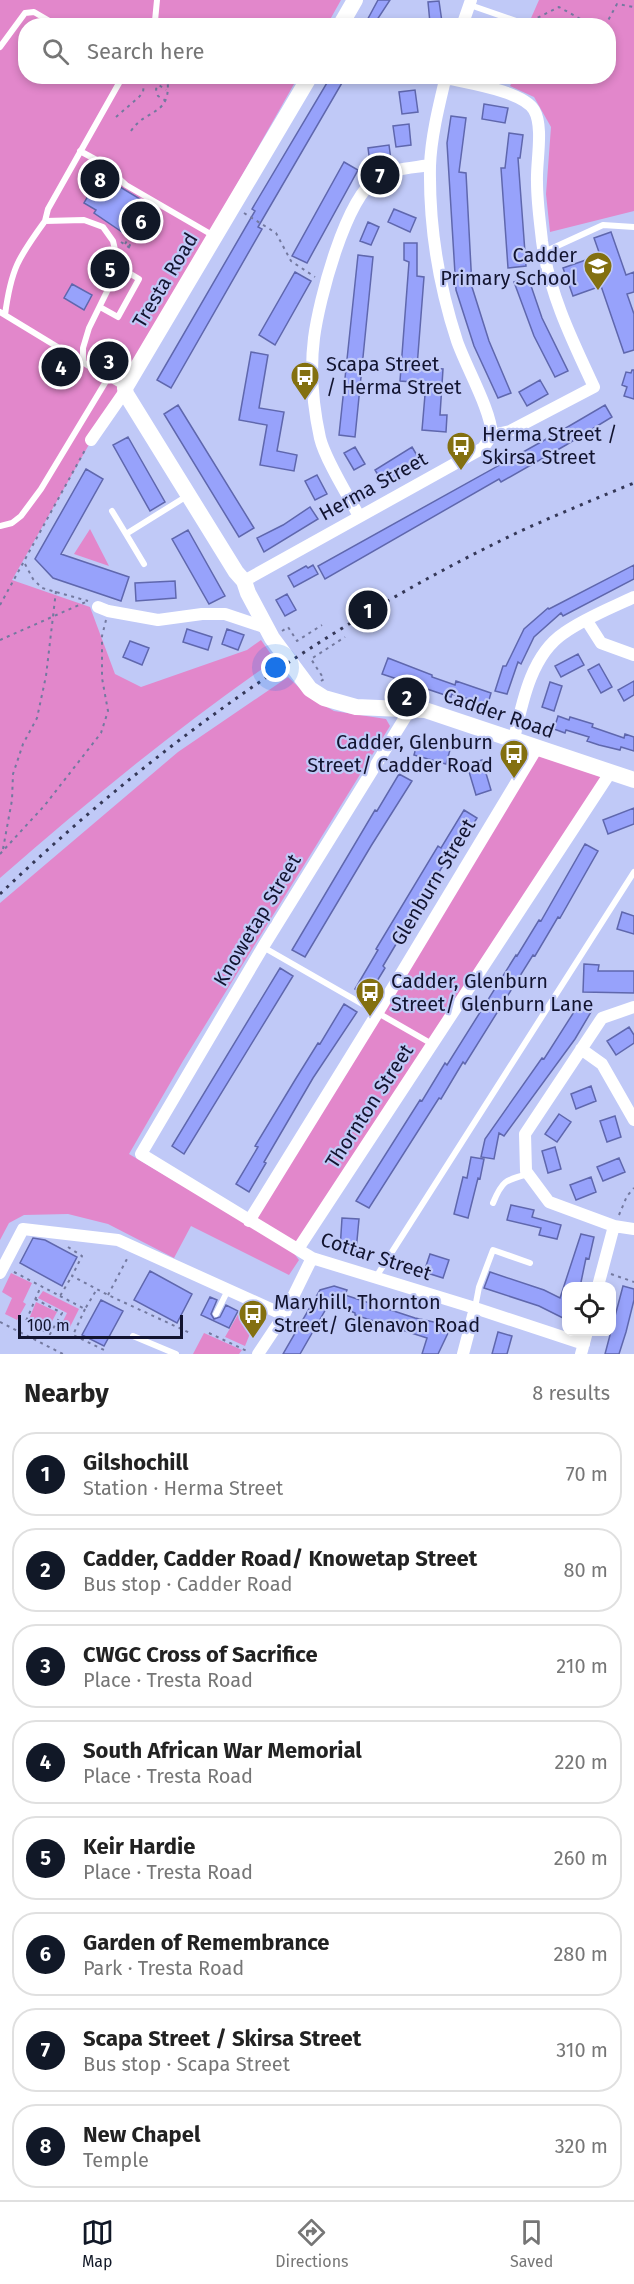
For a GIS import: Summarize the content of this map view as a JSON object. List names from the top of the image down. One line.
{"streets":{"street":["Tresta Road","Herma Street","Cadder Road","Glenburn Street","Knowetap Street","Thornton Street","Cottar Street"]},"crossings":[["Cadder Road","Glenburn Street"],["Cadder Road","Knowetap Street"],["Cadder Road","Thornton Street"],["Glenburn Street","Cottar Street"],["Knowetap Street","Cottar Street"],["Thornton Street","Cottar Street"]],"places":{"school or university":["Cadder Primary School"],"bus stop":["Scapa Street / Herma Street","Herma Street / Skirsa Street","Cadder, Glenburn Street/ Cadder Road","Cadder, Glenburn Street/ Glenburn Lane","Maryhill, Thornton Street/ Glenavon Road"]},"scale_bar":"100 m","page":{"search":"Search here","pins":["7","8","6","5","3","4","1","2"],"scale":"100 m","heading":["Nearby","8 results"],"list":[{"mark":"1","name":"Gilshochill","note":"Station · Herma Street","value":"70 m"},{"mark":"2","name":"Cadder, Cadder Road/ Knowetap Street","note":"Bus stop · Cadder Road","value":"80 m"},{"mark":"3","name":"CWGC Cross of Sacrifice","note":"Place · Tresta Road","value":"210 m"},{"mark":"4","name":"South African War Memorial","note":"Place · Tresta Road","value":"220 m"},{"mark":"5","name":"Keir Hardie","note":"Place · Tresta Road","value":"260 m"},{"mark":"6","name":"Garden of Remembrance","note":"Park · Tresta Road","value":"280 m"},{"mark":"7","name":"Scapa Street / Skirsa Street","note":"Bus stop · Scapa Street","value":"310 m"},{"mark":"8","name":"New Chapel","note":"Temple","value":"320 m"}],"nav":["Map","Directions","Saved"]}}
